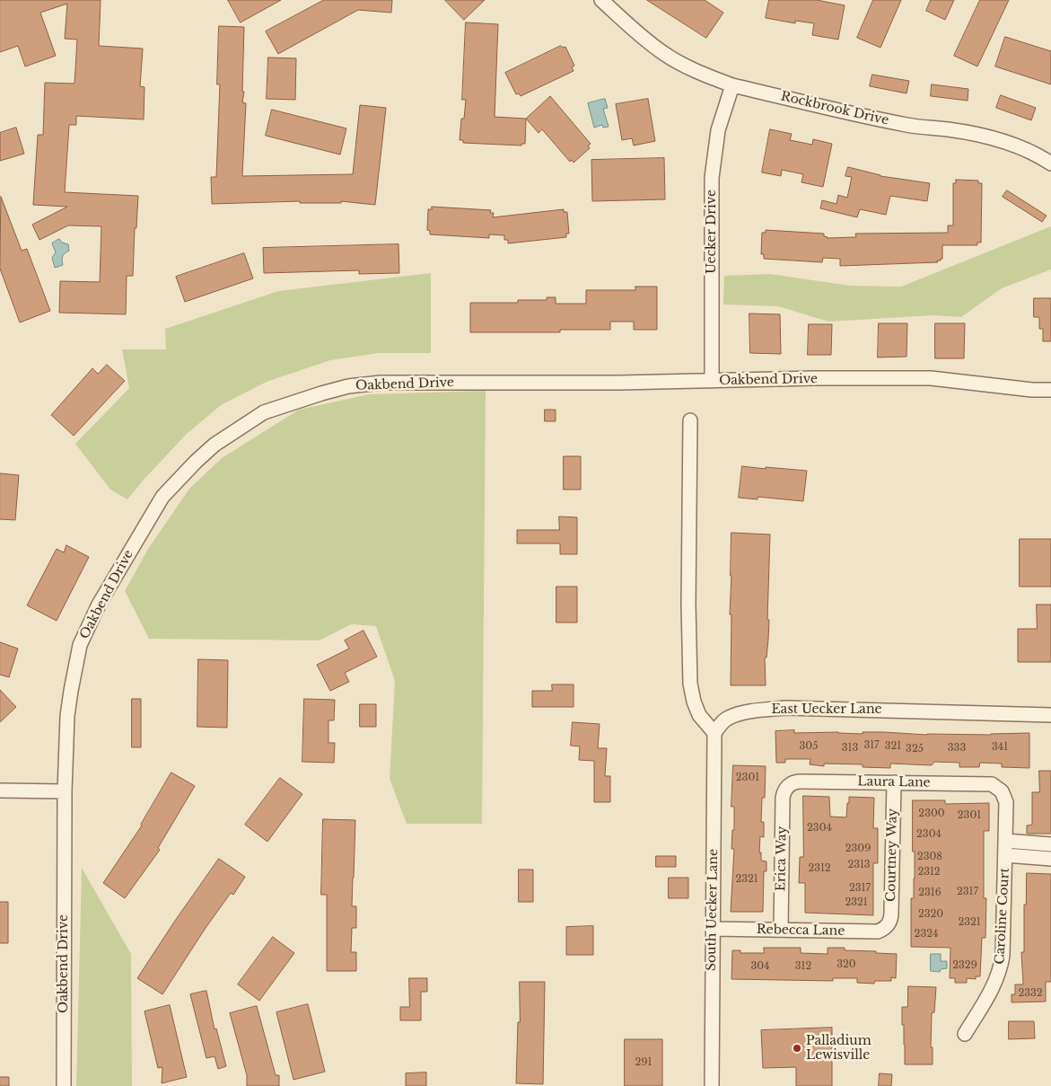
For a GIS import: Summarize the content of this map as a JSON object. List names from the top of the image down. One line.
{"streets":{"street":["Rockbrook Drive","Uecker Drive","Oakbend Drive","East Uecker Lane","Laura Lane","Courtney Way","Erica Way","South Uecker Lane","Caroline Court","Rebecca Lane"]},"crossings":[["Rockbrook Drive","Uecker Drive"],["Uecker Drive","Oakbend Drive"],["East Uecker Lane","South Uecker Lane"],["Laura Lane","Courtney Way"],["Laura Lane","Erica Way"],["Laura Lane","Caroline Court"],["Courtney Way","Rebecca Lane"],["Erica Way","Rebecca Lane"],["South Uecker Lane","Rebecca Lane"]],"places":["Palladium Lewisville"],"house_numbers":["317","305","321","341","313","333","325","2301","2300","2301","2304","2304","2309","2308","2313","2312","2312","2321","2317","2317","2316","2321","2320","2321","2324","320","2329","304","312","2332","291"]}
